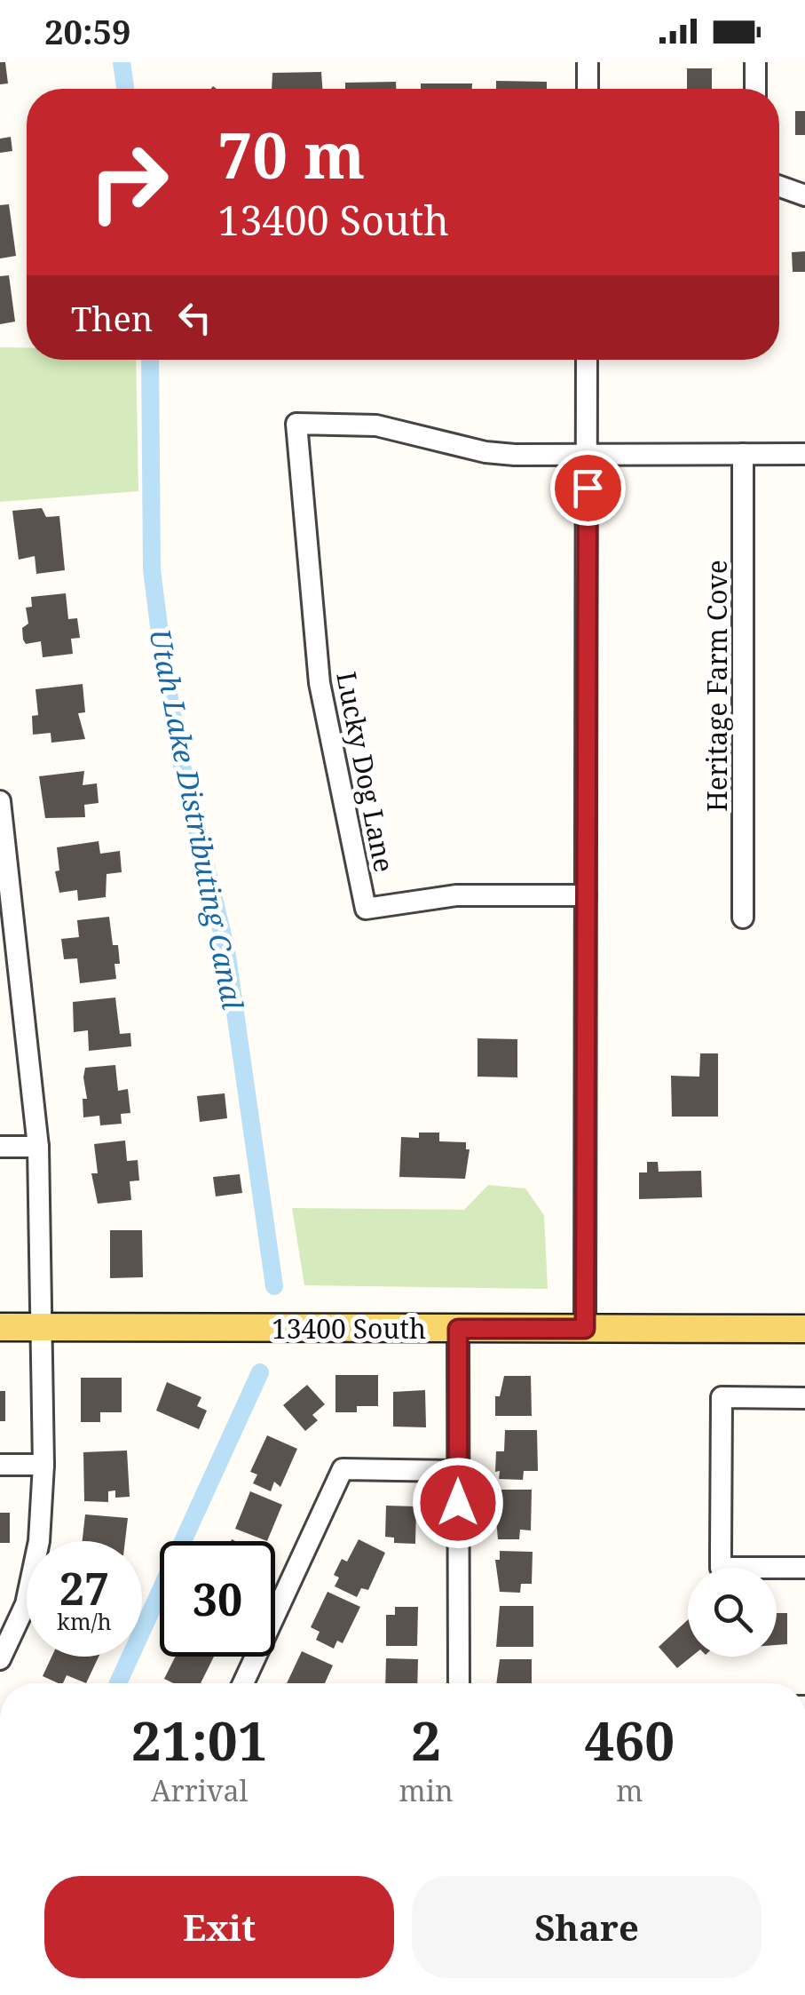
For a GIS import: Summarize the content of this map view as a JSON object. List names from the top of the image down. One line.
{"streets":{"main road":["13400 South"],"street":["Heritage Farm Cove","Lucky Dog Lane"]},"water":["Utah Lake Distributing Canal"],"page":{"status":"20:59","turn":["70 m","13400 South"],"then":"Then","speed":"27 km/h","limit":"30","eta":["21:01","Arrival","2","min","460","m"],"buttons":["Exit","Share"]}}
